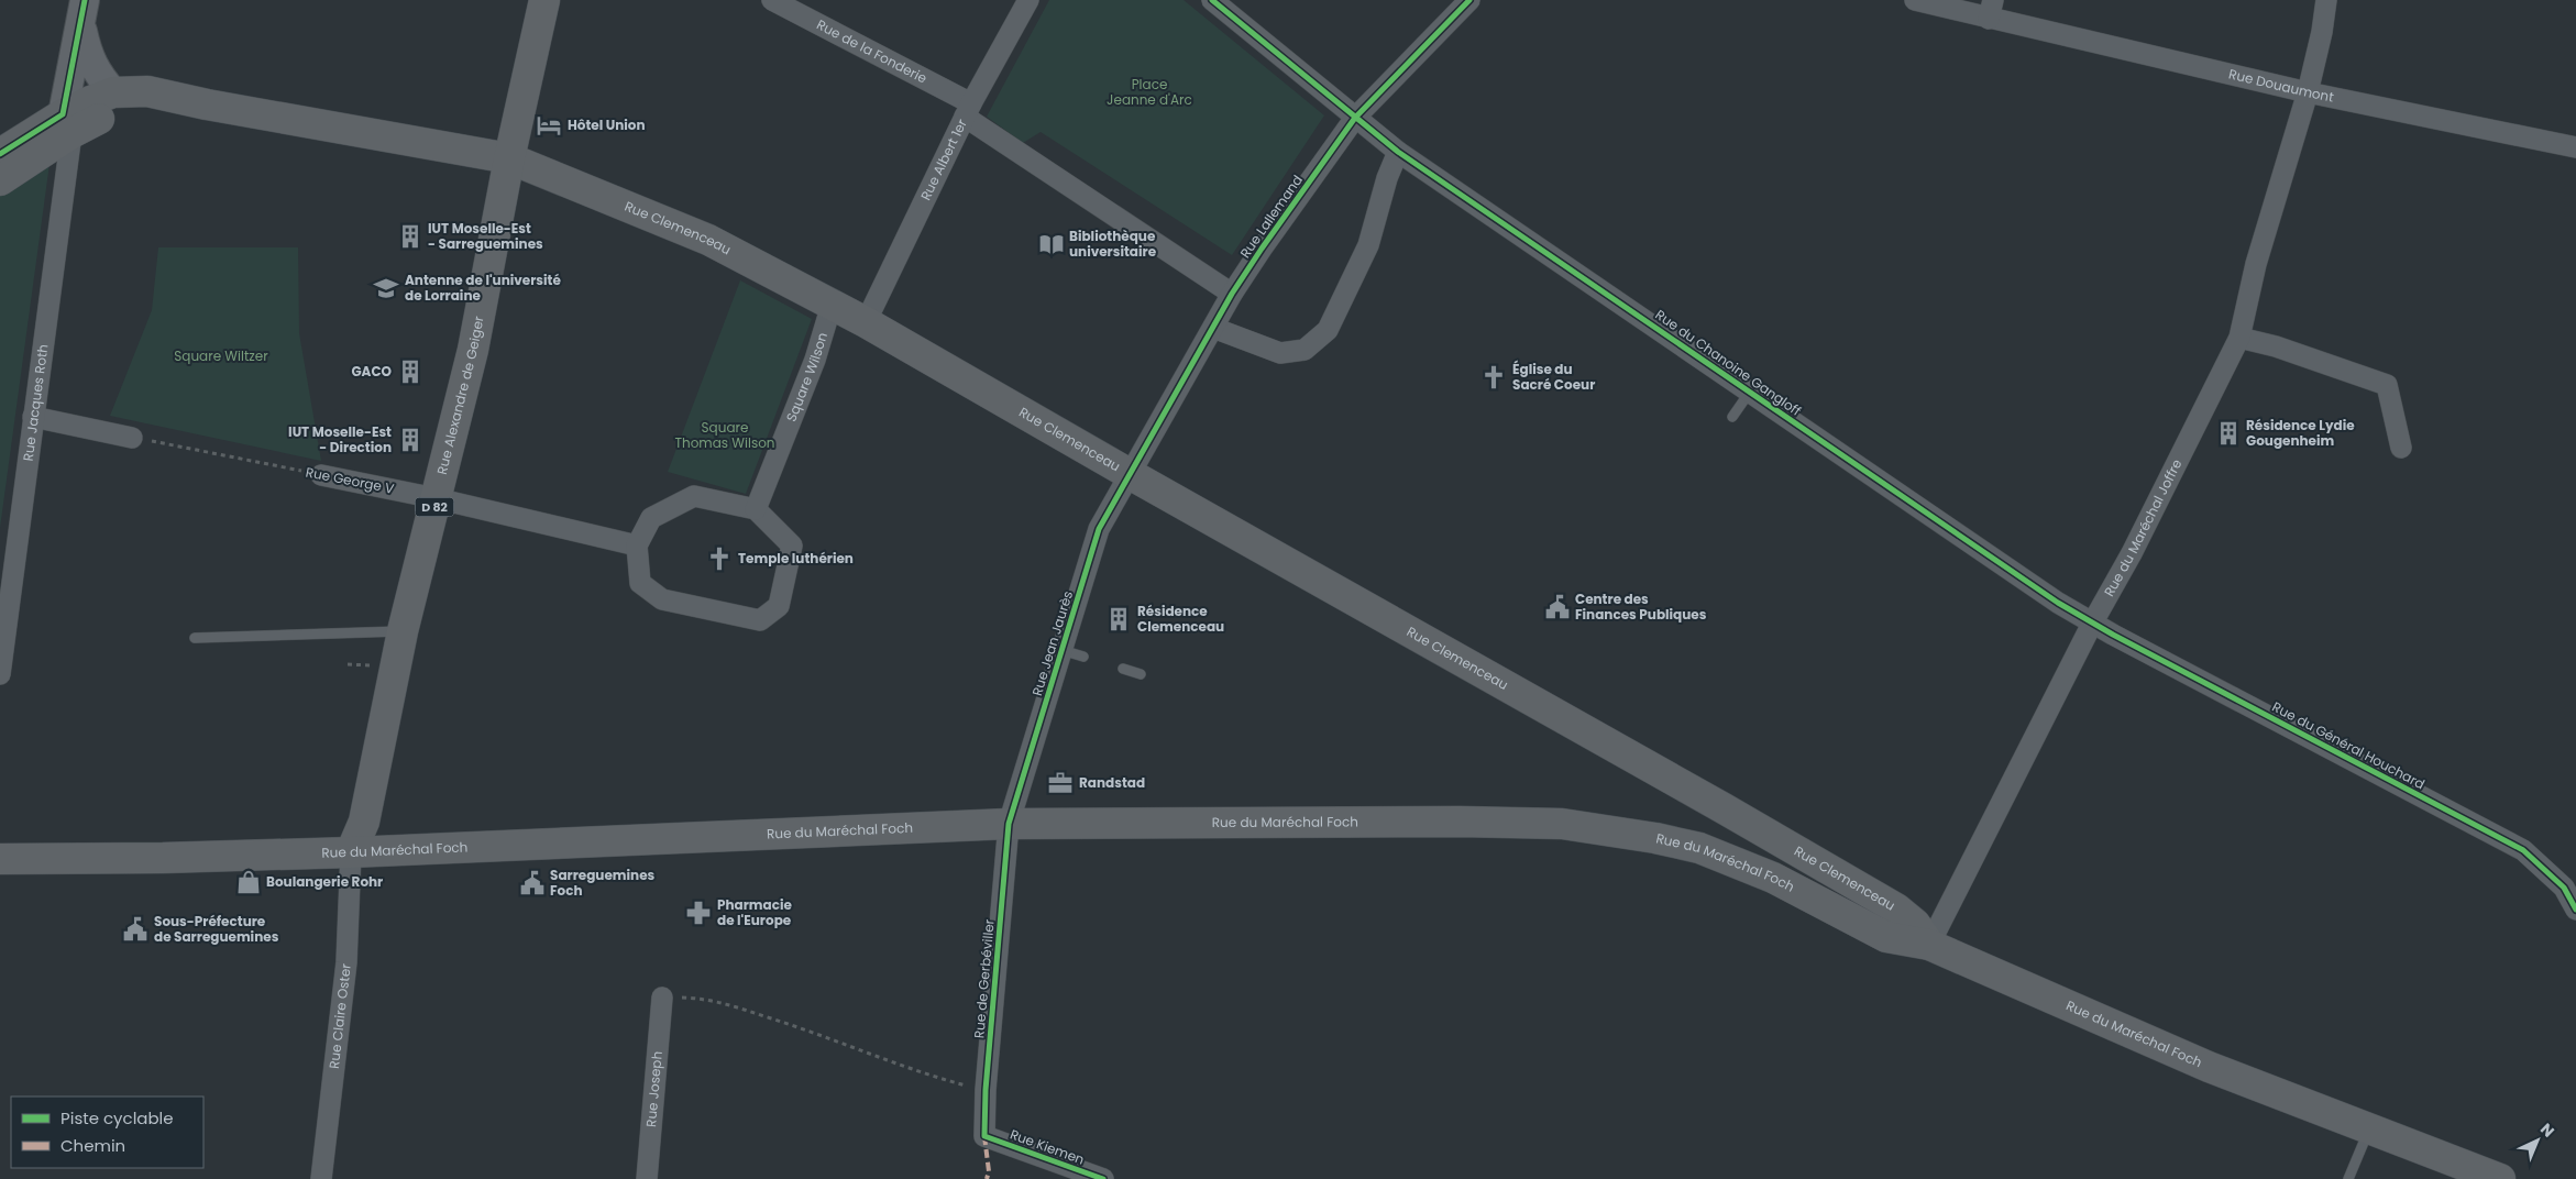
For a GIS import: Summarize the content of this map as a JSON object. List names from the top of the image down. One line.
{"streets":{"main road":["Rue Clemenceau","Rue Alexandre de Geiger","D 82","Rue du Maréchal Foch"],"street":["Rue de la Fonderie","Rue Douaumont","Rue Albert 1er","Rue Lallemand","Rue du Chanoine Gangloff","Square Wilson","Rue Jacques Roth","Rue George V","Rue du Maréchal Joffre","Rue Jean Jaurès","Rue du Général Houchard","Rue de Gerbéviller","Rue Claire Oster","Rue Joseph","Rue Kiemen"]},"crossings":[["Rue de la Fonderie","Rue Albert 1er"],["Rue Douaumont","Rue du Maréchal Joffre"],["Rue Albert 1er","Rue Clemenceau"],["Rue Lallemand","Rue Clemenceau"],["Rue Lallemand","Rue du Chanoine Gangloff"],["Rue Lallemand","Rue Jean Jaurès"],["Rue Clemenceau","Square Wilson"],["Rue Clemenceau","Rue Alexandre de Geiger"],["Rue Clemenceau","Rue Jacques Roth"],["Rue Clemenceau","Rue du Maréchal Joffre"],["Rue Clemenceau","Rue Jean Jaurès"],["Rue Clemenceau","Rue du Maréchal Foch"],["Rue du Chanoine Gangloff","Rue du Maréchal Joffre"],["Rue du Chanoine Gangloff","Rue du Général Houchard"],["Square Wilson","Rue George V"],["Rue Alexandre de Geiger","Rue George V"],["Rue Alexandre de Geiger","Rue du Maréchal Foch"],["Rue Alexandre de Geiger","Rue Claire Oster"],["Rue du Maréchal Joffre","Rue du Général Houchard"],["Rue du Maréchal Joffre","Rue du Maréchal Foch"],["Rue Jean Jaurès","Rue du Maréchal Foch"],["Rue Jean Jaurès","Rue de Gerbéviller"],["Rue du Maréchal Foch","Rue de Gerbéviller"],["Rue du Maréchal Foch","Rue Claire Oster"],["Rue de Gerbéviller","Rue Kiemen"]],"parks":["Place Jeanne d'Arc","Square Wiltzer","Square Thomas Wilson"],"places":{"hotel":["Hôtel Union"],"building":["IUT Moselle-Est - Sarreguemines","GACO","Résidence Lydie Gougenheim","IUT Moselle-Est - Direction","Résidence Clemenceau"],"library":["Bibliothèque universitaire"],"school or university":["Antenne de l'université de Lorraine"],"church":["Église du Sacré Coeur","Temple luthérien"],"public building":["Centre des Finances Publiques","Sarreguemines Foch","Sous-Préfecture de Sarreguemines"],"office":["Randstad"],"shop":["Boulangerie Rohr"],"pharmacy":["Pharmacie de l'Europe"]},"legend":["Piste cyclable","Chemin"],"north":"top right"}
